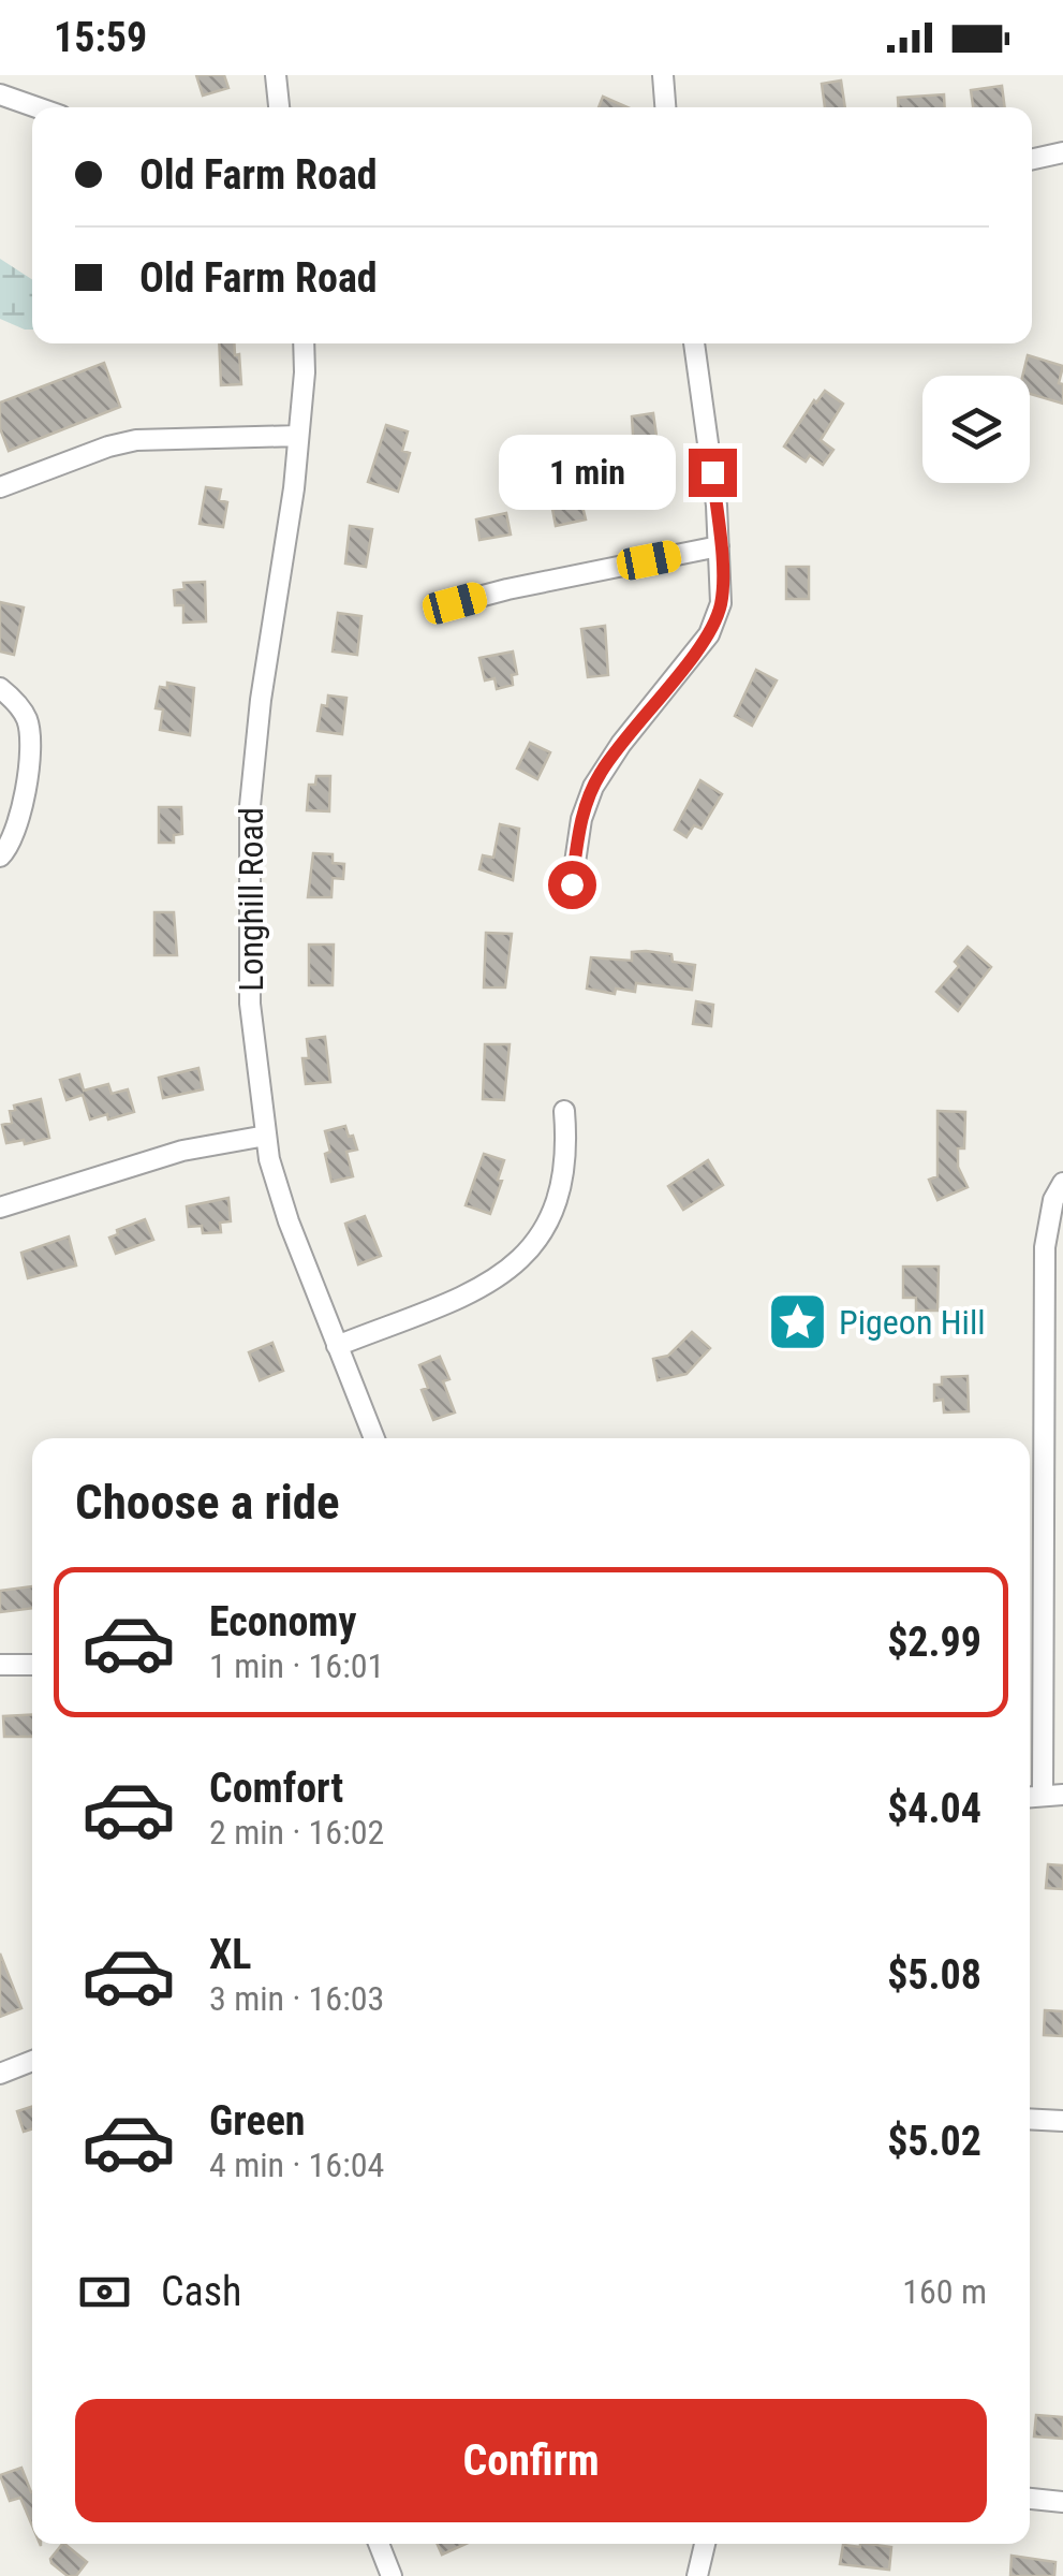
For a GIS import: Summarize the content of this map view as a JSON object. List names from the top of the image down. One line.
{"streets":{"street":["Longhill Road"]},"places":{"place":["Pigeon Hill"]},"page":{"status":"15:59","banner":["Old Farm Road","Old Farm Road"],"bubble":"1 min","heading":"Choose a ride","list":[{"name":"Economy","note":"1 min · 16:01","value":"$2.99"},{"name":"Comfort","note":"2 min · 16:02","value":"$4.04"},{"name":"XL","note":"3 min · 16:03","value":"$5.08"},{"name":"Green","note":"4 min · 16:04","value":"$5.02"}],"pay":["Cash","160 m"],"buttons":"Confirm"}}
